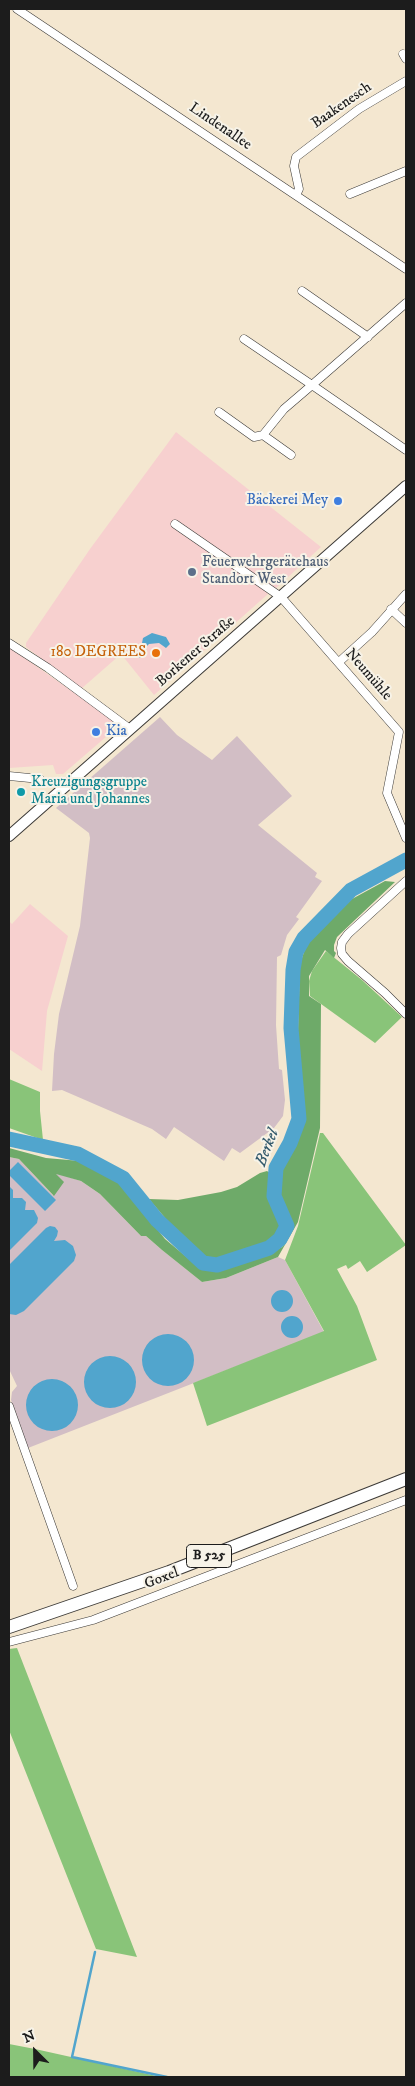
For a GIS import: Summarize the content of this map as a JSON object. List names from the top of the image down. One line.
{"streets":{"main road":["B 525"],"street":["Baakenesch","Lindenallee","Borkener Straße","Neumühle","Goxel"]},"crossings":[["Borkener Straße","Neumühle"]],"water":["Berkel"],"places":["Bäckerei Mey","Feuerwehrgerätehaus Standort West","180 DEGREES","Kia","Kreuzigungsgruppe Maria und Johannes"],"north":"top left"}
